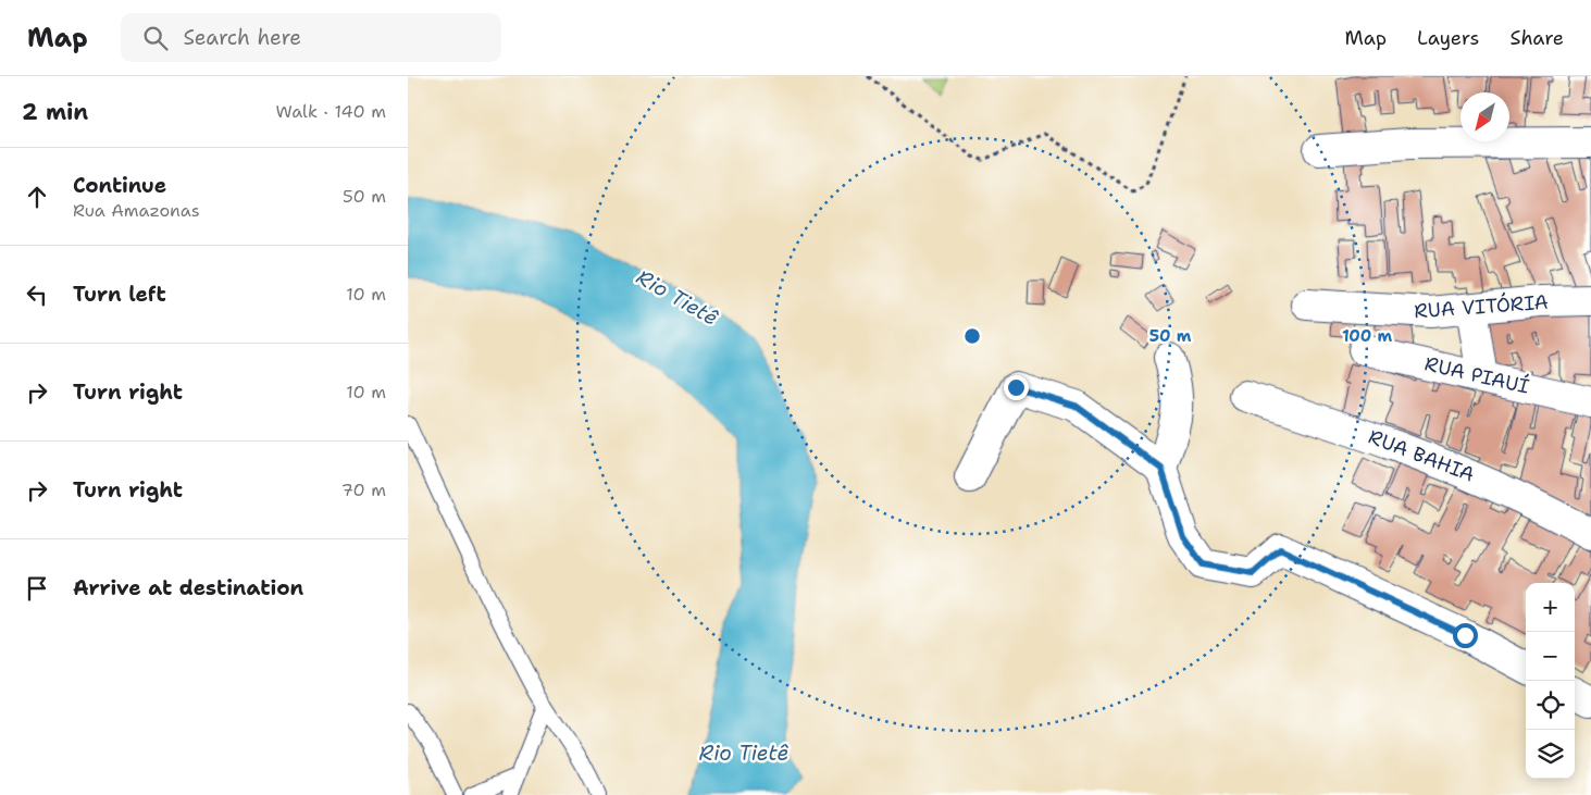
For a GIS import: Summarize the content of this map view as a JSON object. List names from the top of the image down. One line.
{"streets":{"street":["RUA VITÓRIA","RUA PIAUÍ","RUA BAHIA"]},"water":["Rio Tietê"],"north":"bottom left","page":{"header":"Map","search":"Search here","nav":["Map","Layers","Share"],"heading":["2 min","Walk · 140 m"],"list":[["Continue","Rua Amazonas","50 m"],["Turn left","10 m"],["Turn right","10 m"],["Turn right","70 m"],"Arrive at destination"],"map_buttons":["+","−"]},"rings":["50 m","100 m"]}
